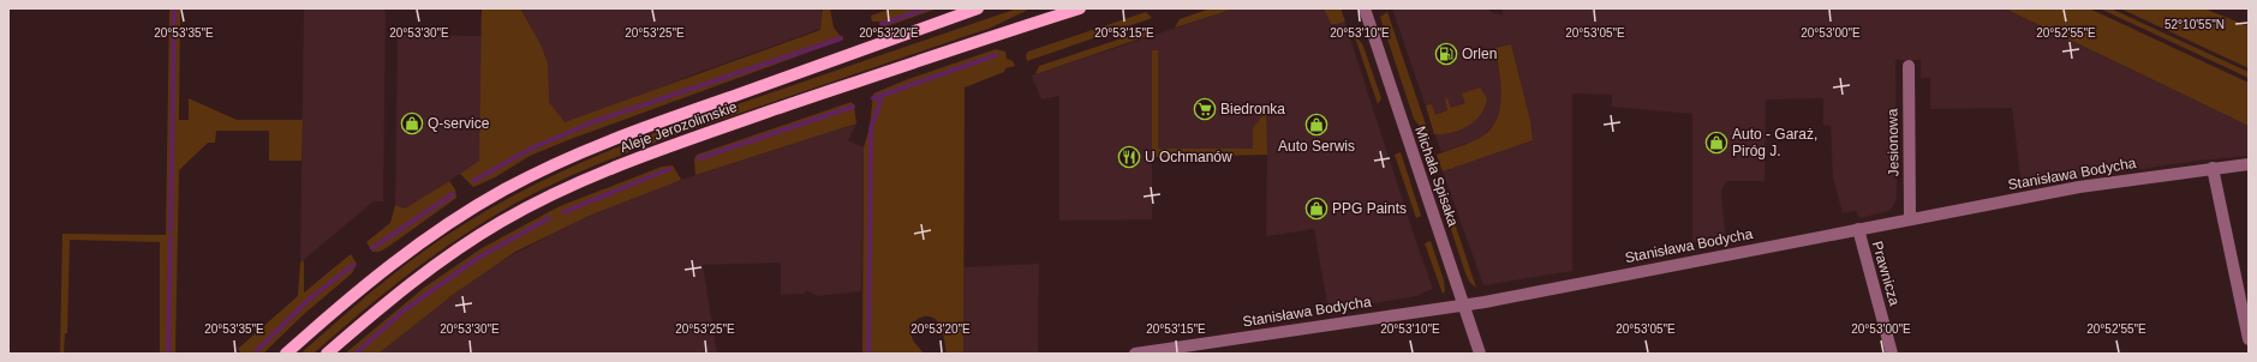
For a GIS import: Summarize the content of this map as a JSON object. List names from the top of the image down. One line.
{"streets":{"main road":["Aleje Jerozolimskie"],"street":["Jesionowa","Stanisława Bodycha","Michała Spisaka","Prawnicza"]},"crossings":[["Jesionowa","Stanisława Bodycha"],["Stanisława Bodycha","Michała Spisaka"],["Stanisława Bodycha","Prawnicza"]],"places":{"fuel station":["Orlen"],"supermarket":["Biedronka"],"shop":["Q-service","Auto Serwis","Auto - Garaż, Piróg J.","PPG Paints"],"restaurant":["U Ochmanów"]},"coordinates":["52°10'55\"N","20°53'10\"E","20°53'05\"E","20°52'55\"E","20°53'35\"E","20°53'30\"E","20°53'25\"E","20°53'20\"E","20°53'15\"E","20°53'00\"E"]}
